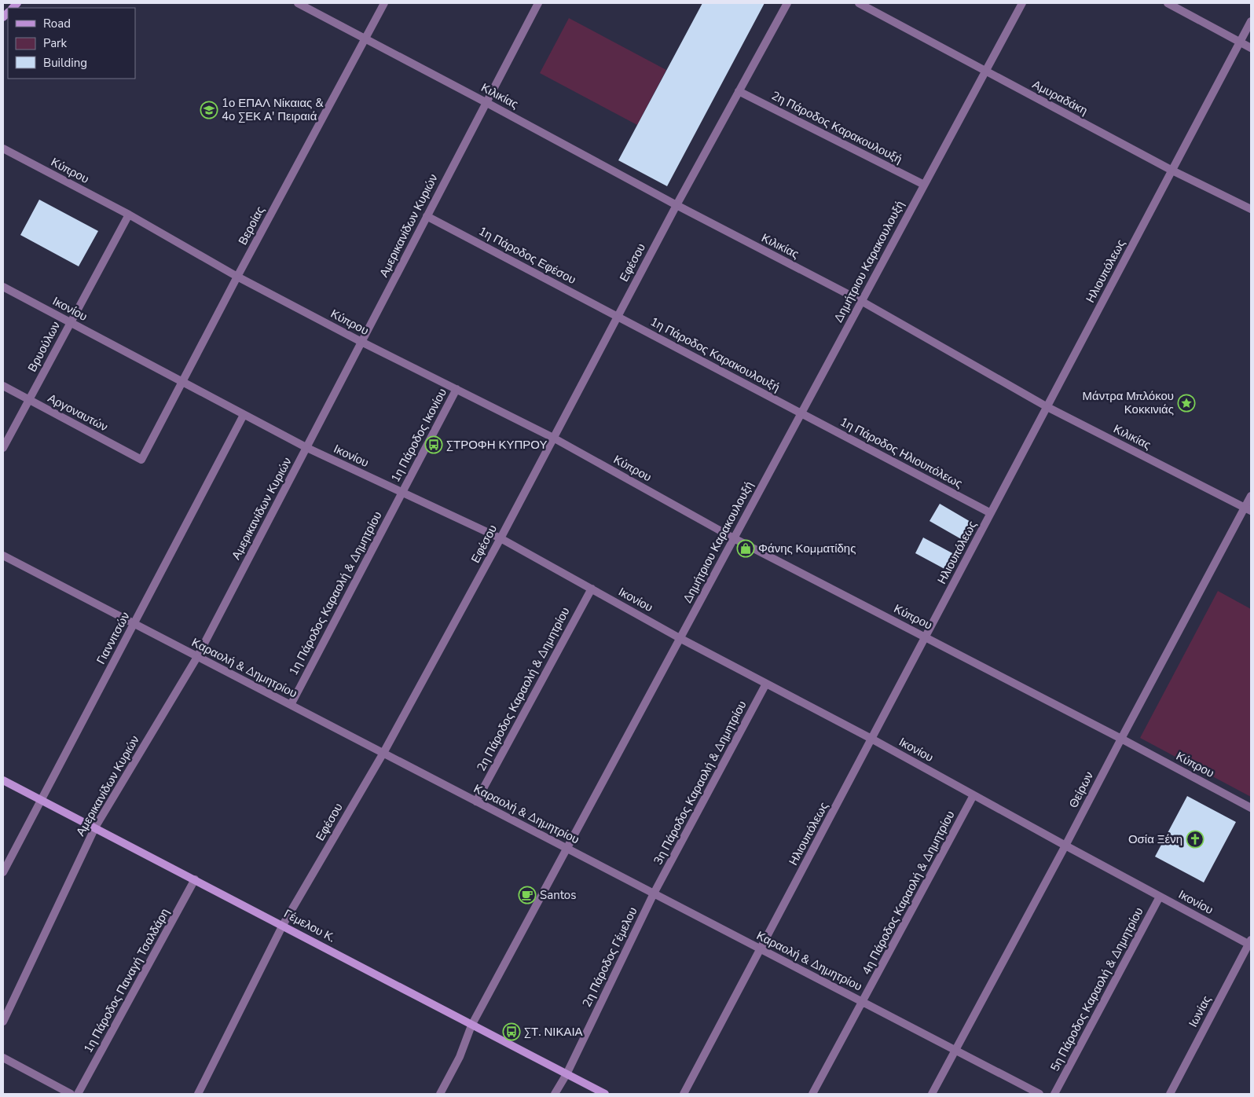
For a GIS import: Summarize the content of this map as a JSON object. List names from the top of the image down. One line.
{"streets":{"main road":["Γέμελου Κ."],"street":["Κιλικίας","Αμυραδάκη","2η Πάροδος Καρακουλουξή","Κύπρου","Βεροίας","Αμερικανίδων Κυριών","1η Πάροδος Εφέσου","Δημήτριου Καρακουλουξή","Εφέσου","Ηλιουπόλεως","Ικονίου","Βρυούλων","1η Πάροδος Καρακουλουξή","Αργοναυτών","1η Πάροδος Ικονίου","1η Πάροδος Ηλιουπόλεως","1η Πάροδος Καραολή & Δημητρίου","Γιαννιτσών","Καραολή & Δημητρίου","2η Πάροδος Καραολή & Δημητρίου","3η Πάροδος Καραολή & Δημητρίου","Θείρων","4η Πάροδος Καραολή & Δημητρίου","2η Πάροδος Γέμελου","1η Πάροδος Παναγή Τσαλδάρη","5η Πάροδος Καραολή & Δημητρίου","Ιωνίας"]},"crossings":[["Κιλικίας","Βεροίας"],["Κιλικίας","Αμερικανίδων Κυριών"],["Κιλικίας","Δημήτριου Καρακουλουξή"],["Κιλικίας","Εφέσου"],["Κιλικίας","Ηλιουπόλεως"],["Κιλικίας","Θείρων"],["Αμυραδάκη","Δημήτριου Καρακουλουξή"],["Αμυραδάκη","Ηλιουπόλεως"],["2η Πάροδος Καρακουλουξή","Δημήτριου Καρακουλουξή"],["2η Πάροδος Καρακουλουξή","Εφέσου"],["Κύπρου","Βεροίας"],["Κύπρου","Αμερικανίδων Κυριών"],["Κύπρου","Δημήτριου Καρακουλουξή"],["Κύπρου","Εφέσου"],["Κύπρου","Ηλιουπόλεως"],["Κύπρου","Βρυούλων"],["Κύπρου","1η Πάροδος Ικονίου"],["Κύπρου","Θείρων"],["Βεροίας","Ικονίου"],["Βεροίας","Αργοναυτών"],["Αμερικανίδων Κυριών","1η Πάροδος Εφέσου"],["Αμερικανίδων Κυριών","Ικονίου"],["Αμερικανίδων Κυριών","Καραολή & Δημητρίου"],["Αμερικανίδων Κυριών","Γέμελου Κ."],["1η Πάροδος Εφέσου","Εφέσου"],["1η Πάροδος Εφέσου","1η Πάροδος Καρακουλουξή"],["Δημήτριου Καρακουλουξή","Ικονίου"],["Δημήτριου Καρακουλουξή","1η Πάροδος Καρακουλουξή"],["Δημήτριου Καρακουλουξή","1η Πάροδος Ηλιουπόλεως"],["Δημήτριου Καρακουλουξή","Καραολή & Δημητρίου"],["Δημήτριου Καρακουλουξή","Γέμελου Κ."],["Εφέσου","Ικονίου"],["Εφέσου","1η Πάροδος Καρακουλουξή"],["Εφέσου","Καραολή & Δημητρίου"],["Εφέσου","Γέμελου Κ."],["Ηλιουπόλεως","Ικονίου"],["Ηλιουπόλεως","1η Πάροδος Ηλιουπόλεως"],["Ηλιουπόλεως","Καραολή & Δημητρίου"],["Ικονίου","Βρυούλων"],["Ικονίου","1η Πάροδος Ικονίου"],["Ικονίου","1η Πάροδος Καραολή & Δημητρίου"],["Ικονίου","Γιαννιτσών"],["Ικονίου","2η Πάροδος Καραολή & Δημητρίου"],["Ικονίου","3η Πάροδος Καραολή & Δημητρίου"],["Ικονίου","Θείρων"],["Ικονίου","4η Πάροδος Καραολή & Δημητρίου"],["Ικονίου","5η Πάροδος Καραολή & Δημητρίου"],["Ικονίου","Ιωνίας"],["Βρυούλων","Αργοναυτών"],["1η Πάροδος Καρακουλουξή","1η Πάροδος Ηλιουπόλεως"],["1η Πάροδος Ικονίου","1η Πάροδος Καραολή & Δημητρίου"],["1η Πάροδος Καραολή & Δημητρίου","Καραολή & Δημητρίου"],["Γιαννιτσών","Καραολή & Δημητρίου"],["Γιαννιτσών","Γέμελου Κ."],["Καραολή & Δημητρίου","2η Πάροδος Καραολή & Δημητρίου"],["Καραολή & Δημητρίου","3η Πάροδος Καραολή & Δημητρίου"],["Καραολή & Δημητρίου","Θείρων"],["Καραολή & Δημητρίου","4η Πάροδος Καραολή & Δημητρίου"],["Καραολή & Δημητρίου","2η Πάροδος Γέμελου"],["3η Πάροδος Καραολή & Δημητρίου","2η Πάροδος Γέμελου"],["Γέμελου Κ.","2η Πάροδος Γέμελου"],["Γέμελου Κ.","1η Πάροδος Παναγή Τσαλδάρη"]],"places":{"school or university":["1ο ΕΠΑΛ Νίκαιας & 4ο ΣΕΚ Α' Πειραιά"],"place":["Μάντρα Μπλόκου Κοκκινιάς"],"bus stop":["ΣΤΡΟΦΗ ΚΥΠΡΟΥ","ΣΤ. ΝΙΚΑΙΑ"],"shop":["Φάνης Κομματίδης"],"church":["Οσία Ξένη"],"cafe":["Santos"]},"legend":["Road","Park","Building"]}
